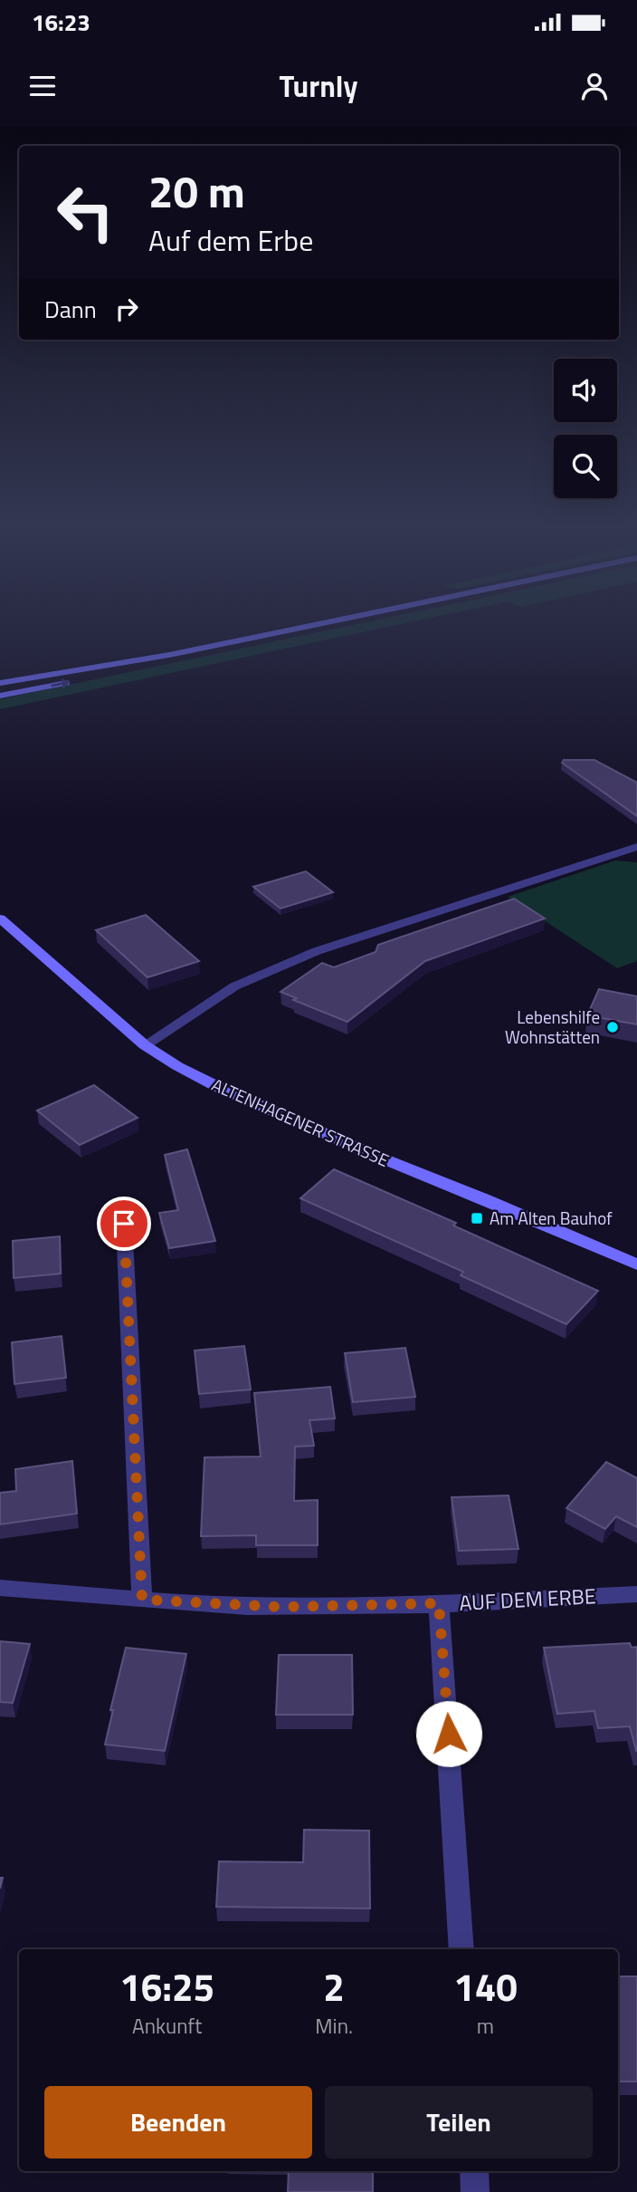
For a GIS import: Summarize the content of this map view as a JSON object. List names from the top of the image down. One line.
{"streets":{"main road":["ALTENHAGENER STRASSE"],"street":["AUF DEM ERBE"]},"places":{"other":["Lebenshilfe Wohnstätten"],"transit":["Am Alten Bauhof"]},"page":{"status":"16:23","header":"Turnly","turn":["20 m","Auf dem Erbe"],"then":"Dann","eta":["16:25","Ankunft","2","Min.","140","m"],"buttons":["Beenden","Teilen"]}}
